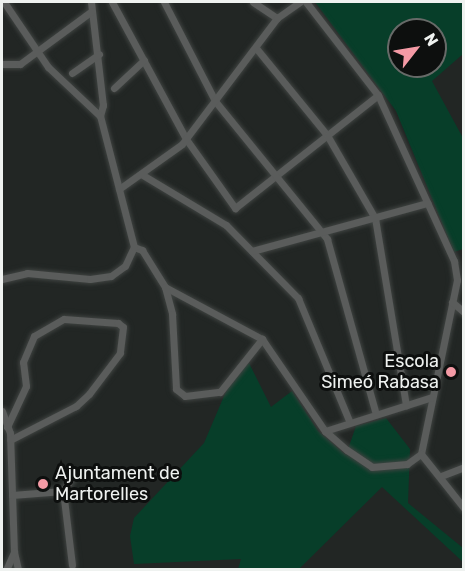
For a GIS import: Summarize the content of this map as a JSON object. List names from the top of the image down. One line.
{"places":["Escola Simeó Rabasa","Ajuntament de Martorelles"],"north":"top right"}
